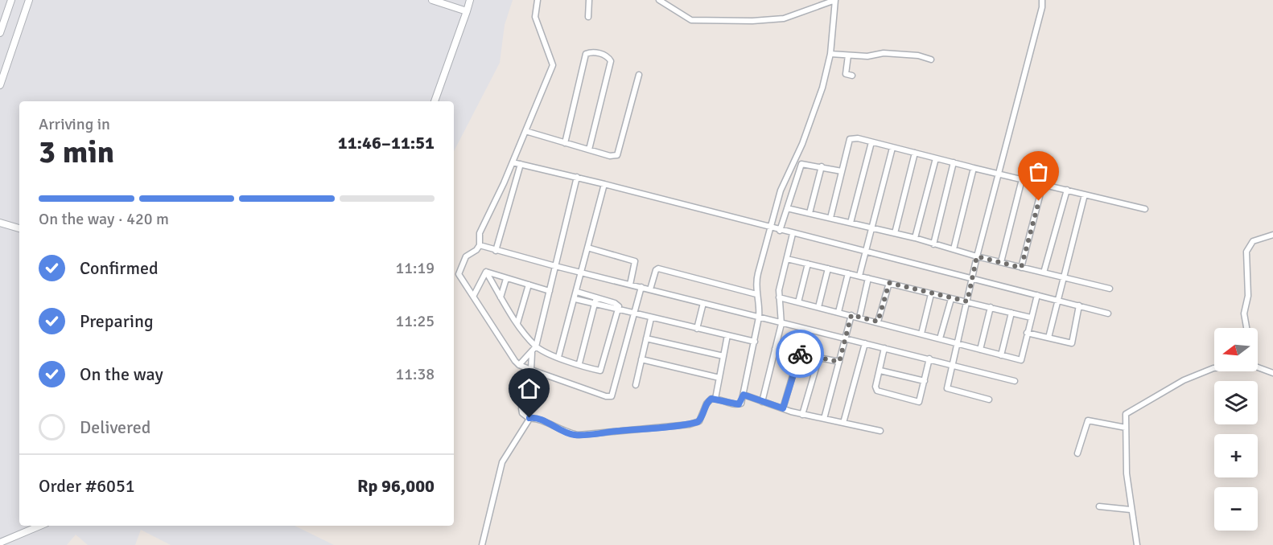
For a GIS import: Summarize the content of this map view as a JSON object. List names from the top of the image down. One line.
{"north":"left","page":{"heading":["3 min","Arriving in","11:46–11:51"],"panel":["Order #6051","Rp 96,000"],"bar":"On the way · 420 m","list":[["Confirmed","11:19"],["Preparing","11:25"],["On the way","11:38"],"Delivered"],"map_buttons":["+","−"]}}
